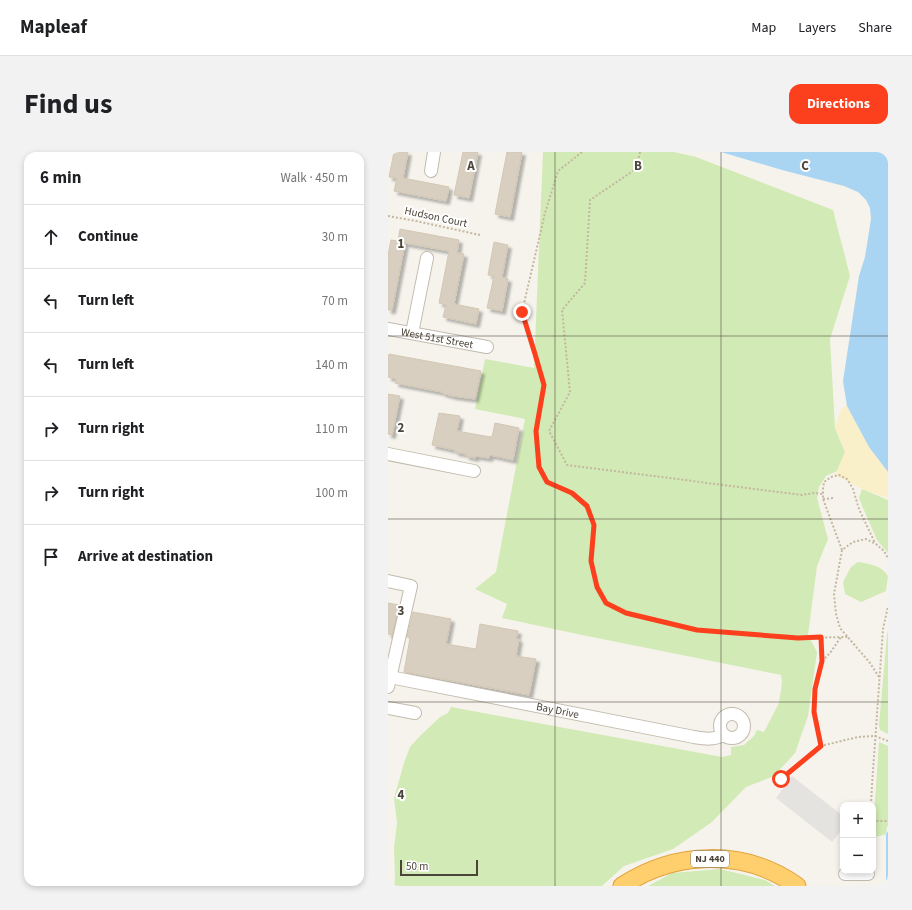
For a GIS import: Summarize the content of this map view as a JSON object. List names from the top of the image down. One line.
{"streets":{"highway":["NJ 440"],"street":["West 51st Street","Bay Drive"],"path":["Hudson Court"]},"scale_bar":"50 m","page":{"header":"Mapleaf","nav":["Map","Layers","Share"],"title":"Find us","buttons":"Directions","heading":["6 min","Walk · 450 m"],"list":[["Continue","30 m"],["Turn left","70 m"],["Turn left","140 m"],["Turn right","110 m"],["Turn right","100 m"],"Arrive at destination"],"map_buttons":["+","−"],"scale":"50 m"},"grid":{"columns":["A","B","C"],"rows":["1","2","3","4"]}}
